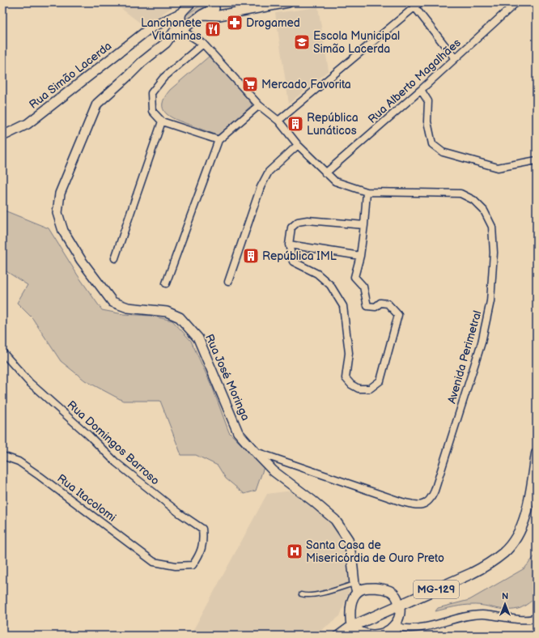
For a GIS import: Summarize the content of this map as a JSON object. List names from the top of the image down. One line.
{"streets":{"main road":["MG-129"],"street":["Rua Simão Lacerda","Rua Alberto Magalhães","Avenida Perimetral","Rua José Moringa","Rua Domingos Barroso","Rua Itacolomi"]},"crossings":[["Rua Alberto Magalhães","Avenida Perimetral"],["Avenida Perimetral","Rua José Moringa"],["Rua Domingos Barroso","Rua Itacolomi"]],"places":{"pharmacy":["Drogamed"],"restaurant":["Lanchonete Vitaminas"],"school or university":["Escola Municipal Simão Lacerda"],"supermarket":["Mercado Favorita"],"building":["República Lunáticos","República IML"],"hospital":["Santa Casa de Misericórdia de Ouro Preto"]},"north":"top"}
